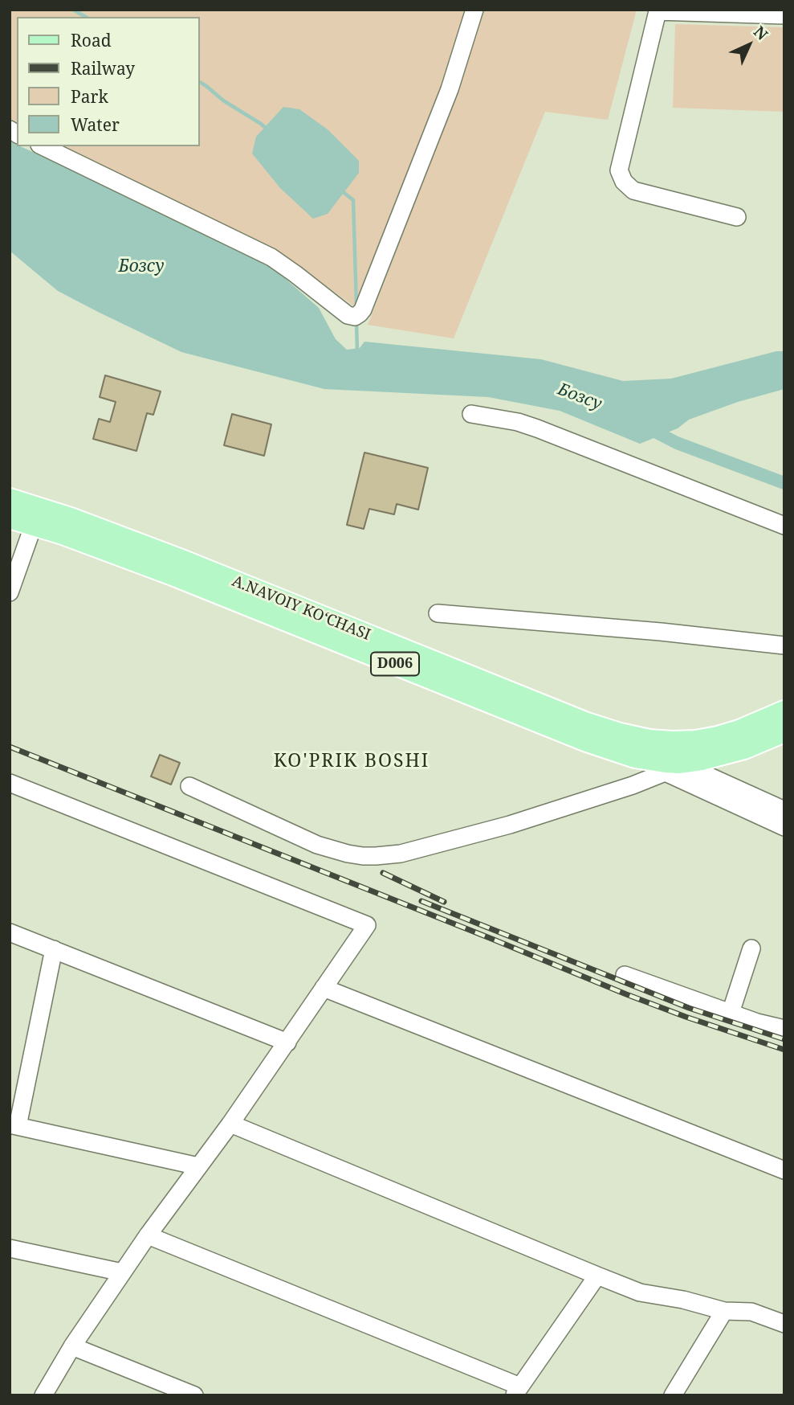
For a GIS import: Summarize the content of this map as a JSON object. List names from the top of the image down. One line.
{"streets":{"main road":["D006"]},"districts":["KO'PRIK BOSHI"],"water":["Бозсу"],"legend":["Road","Railway","Park","Water"],"north":"top right"}
